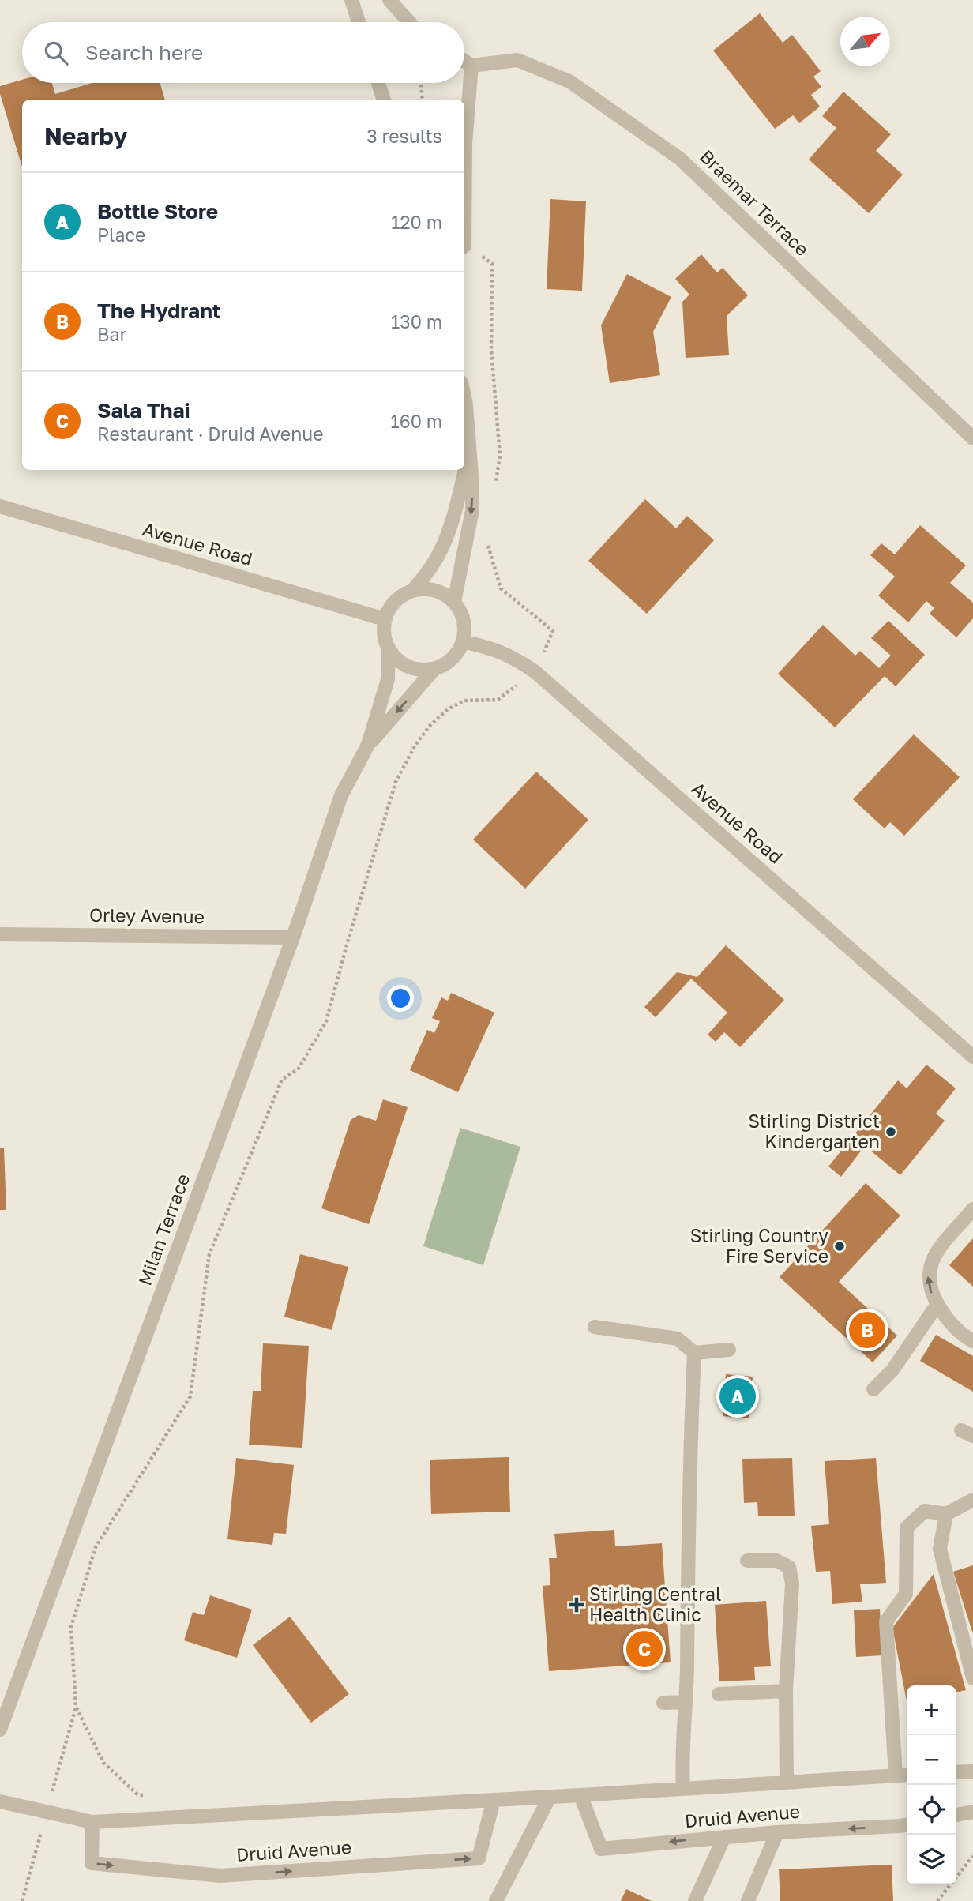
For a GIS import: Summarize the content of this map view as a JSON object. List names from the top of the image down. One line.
{"streets":{"street":["Braemar Terrace","Avenue Road","Orley Avenue","Milan Terrace","Druid Avenue"]},"crossings":[["Avenue Road","Milan Terrace"],["Orley Avenue","Milan Terrace"]],"places":{"other":["Stirling District Kindergarten","Stirling Country Fire Service"],"health":["Stirling Central Health Clinic"]},"north":"top right","page":{"search":"Search here","heading":["Nearby","3 results"],"list":[{"mark":"A","name":"Bottle Store","note":"Place","value":"120 m"},{"mark":"B","name":"The Hydrant","note":"Bar","value":"130 m"},{"mark":"C","name":"Sala Thai","note":"Restaurant · Druid Avenue","value":"160 m"}],"pins":["B","A","C"],"map_buttons":["+","−"]}}
